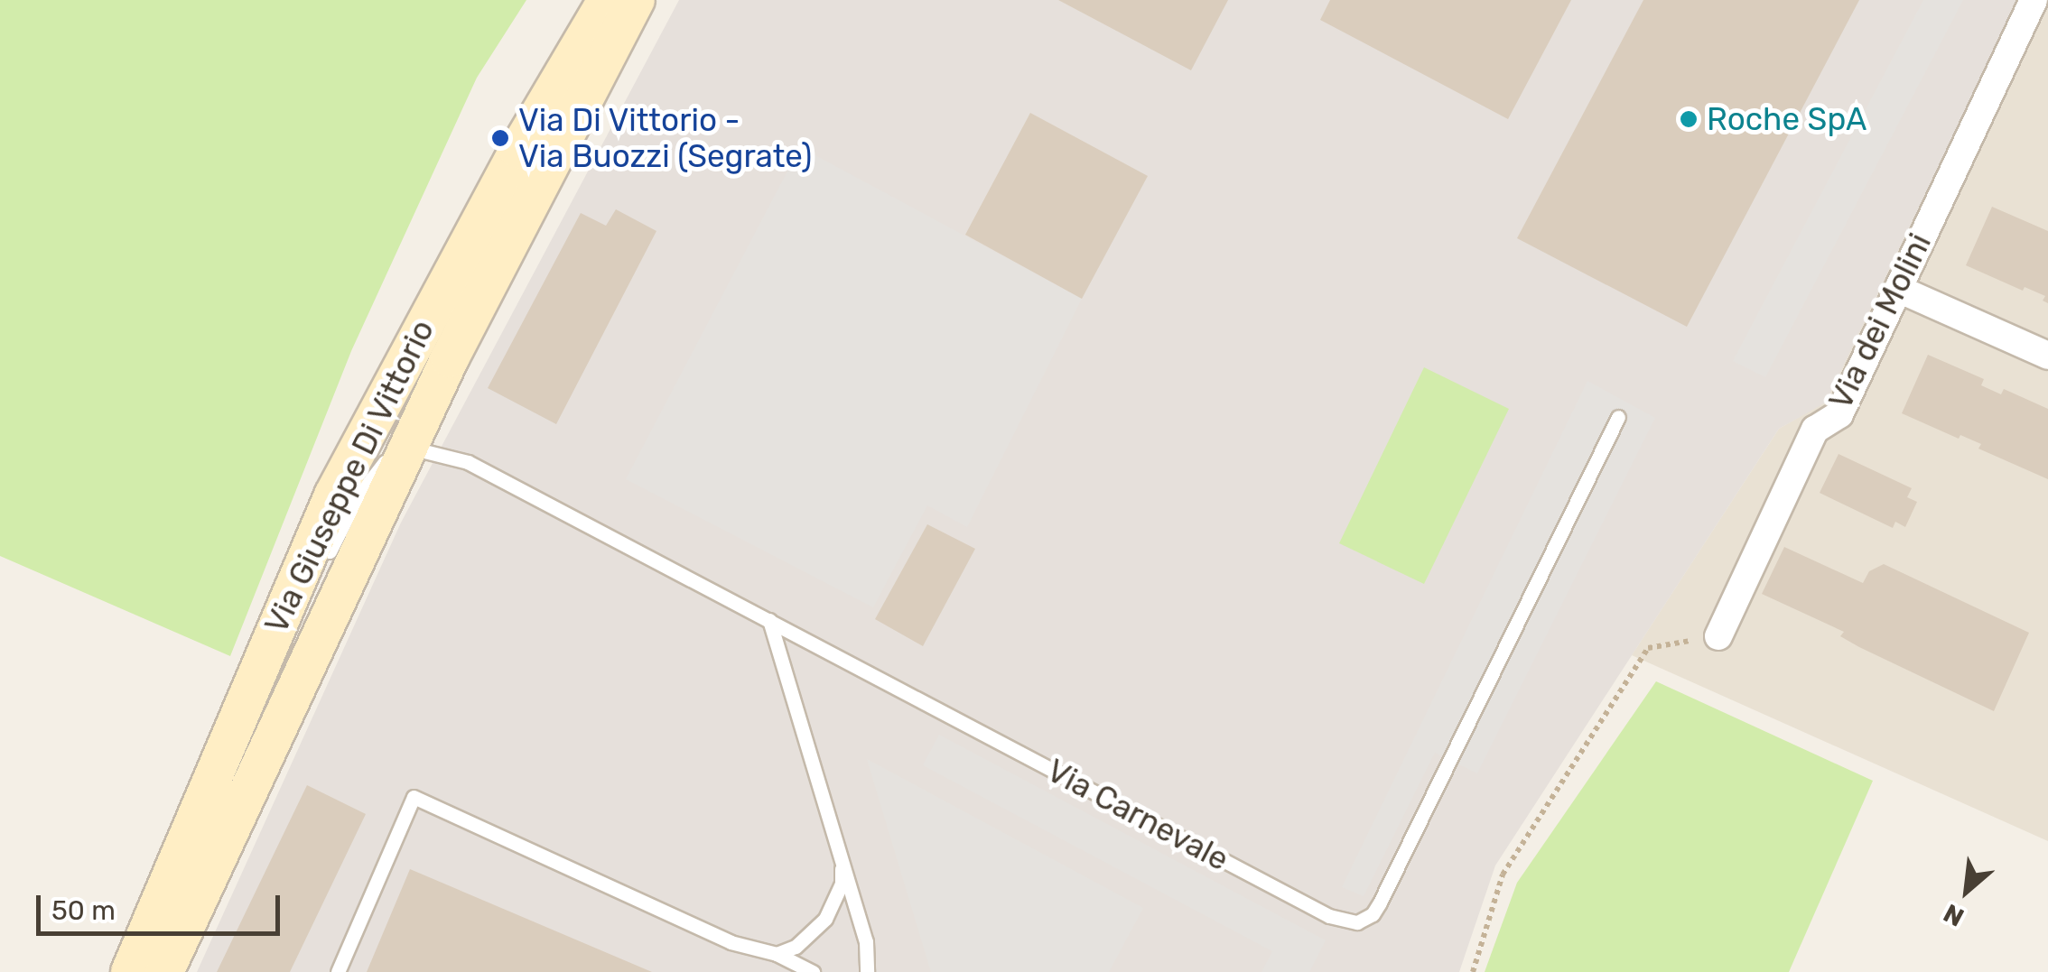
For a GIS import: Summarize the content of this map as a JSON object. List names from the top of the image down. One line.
{"streets":{"main road":["Via Giuseppe Di Vittorio"],"street":["Via dei Molini"],"lane":["Via Carnevale"]},"crossings":[["Via Giuseppe Di Vittorio","Via Carnevale"]],"places":["Roche SpA","Via Di Vittorio - Via Buozzi (Segrate)"],"scale_bar":"50 m","north":"bottom left"}
